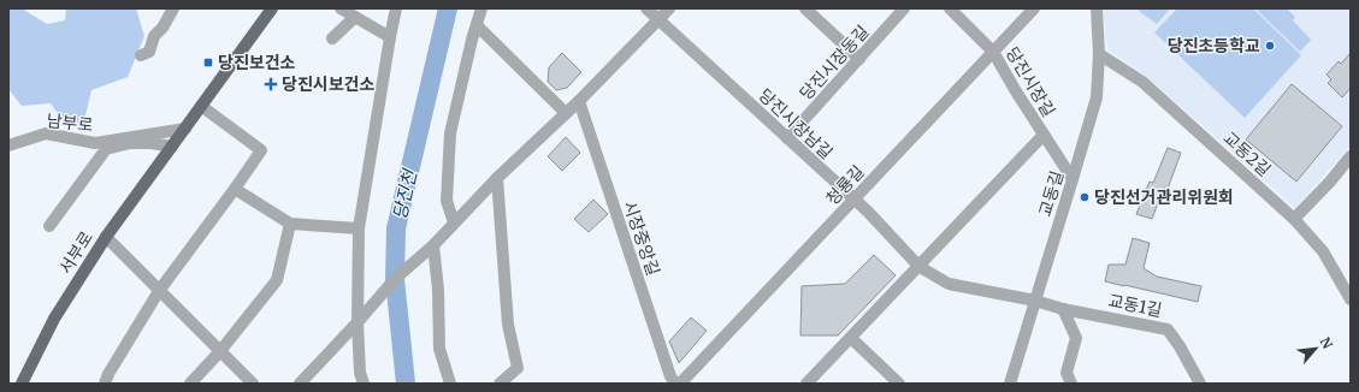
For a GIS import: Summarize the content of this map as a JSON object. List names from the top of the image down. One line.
{"streets":{"main road":["서부로"],"street":["당진시장동길","당진시장길","남부로","당진시장남길","교동2길","청룡길","교동길","시장중앙길","교동1길"]},"crossings":[["당진시장동길","당진시장남길"],["당진시장길","청룡길"],["당진시장길","교동길"],["남부로","서부로"],["당진시장남길","청룡길"],["당진시장남길","교동길"],["당진시장남길","교동1길"],["교동2길","교동길"],["교동길","교동1길"]],"water":["당진천"],"places":{"other":["당진초등학교","당진선거관리위원회"],"transit":["당진보건소"],"health":["당진시보건소"]},"north":"top right"}
